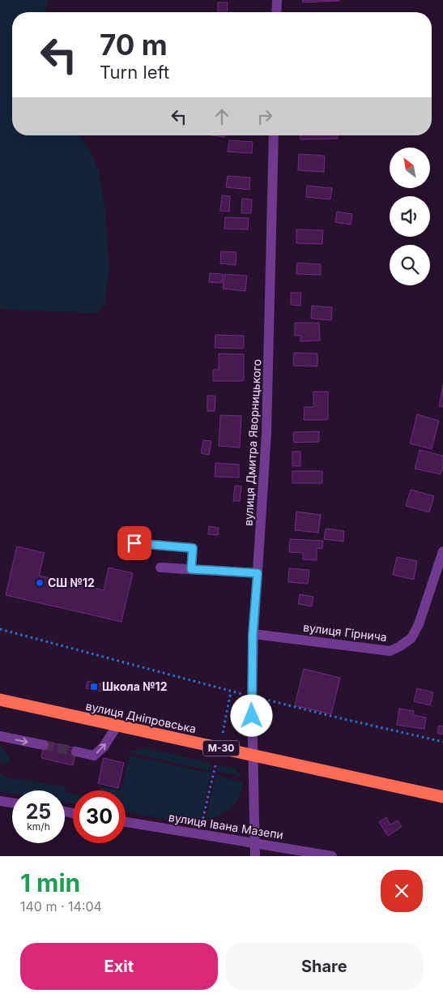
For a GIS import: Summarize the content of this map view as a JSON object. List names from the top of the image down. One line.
{"streets":{"highway":["вулиця Дніпровська","М-30"],"street":["вулиця Дмитра Яворницького","вулиця Гірнича","вулиця Івана Мазепи"]},"crossings":[["вулиця Дмитра Яворницького","вулиця Гірнича"],["вулиця Дмитра Яворницького","вулиця Дніпровська"],["вулиця Дмитра Яворницького","вулиця Івана Мазепи"]],"places":{"other":["СШ №12"],"transit":["Школа №12"]},"north":"top left","page":{"turn":["70 m","Turn left"],"speed":"25 km/h","limit":"30","heading":["1 min","140 m · 14:04"],"buttons":["Exit","Share"]}}
